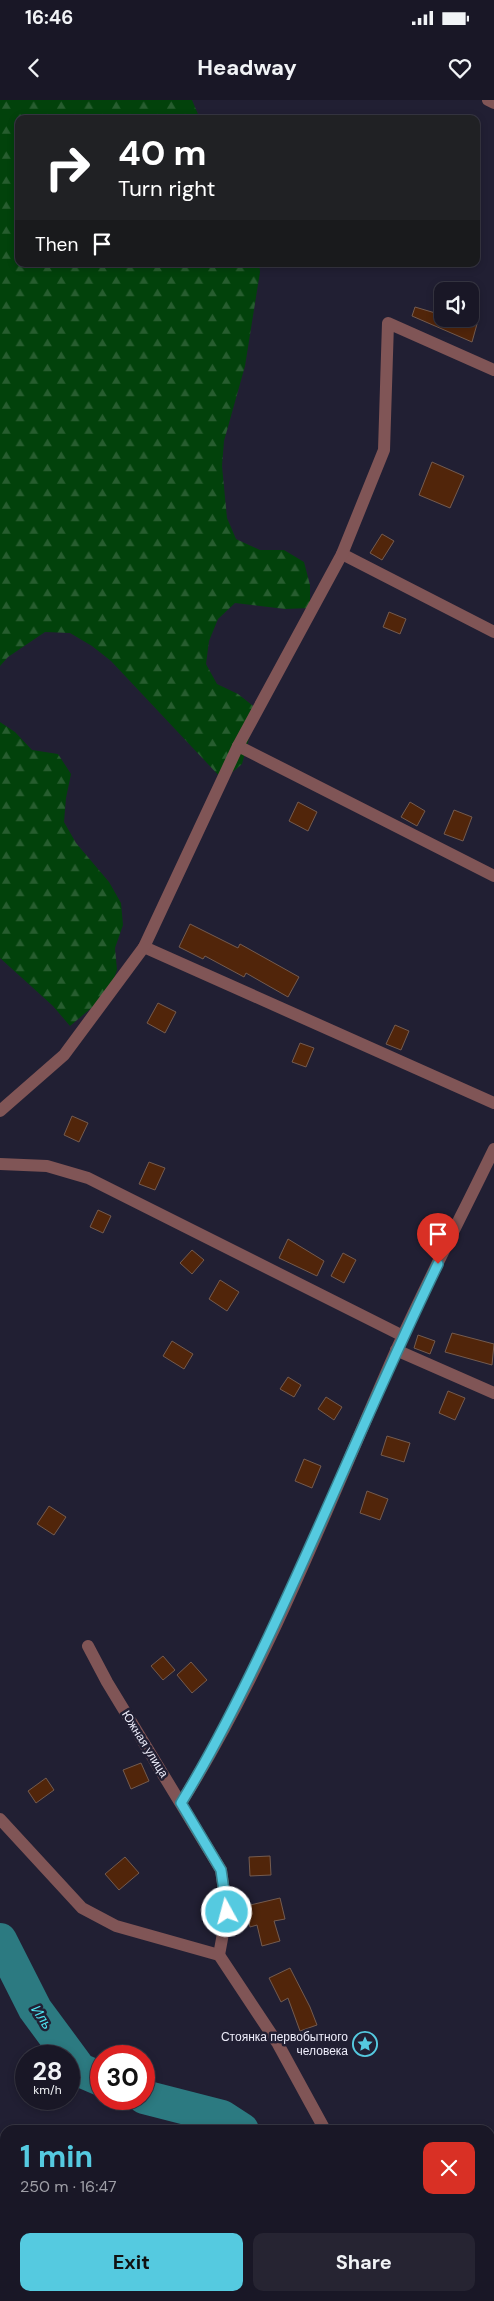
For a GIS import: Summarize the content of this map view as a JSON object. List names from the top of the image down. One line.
{"streets":{"street":["Южная улица"]},"water":["Иль"],"places":{"place":["Стоянка первобытного человека"]},"page":{"status":"16:46","header":"Headway","turn":["40 m","Turn right"],"then":"Then","speed":"28 km/h","limit":"30","heading":["1 min","250 m · 16:47"],"buttons":["Exit","Share"]}}
